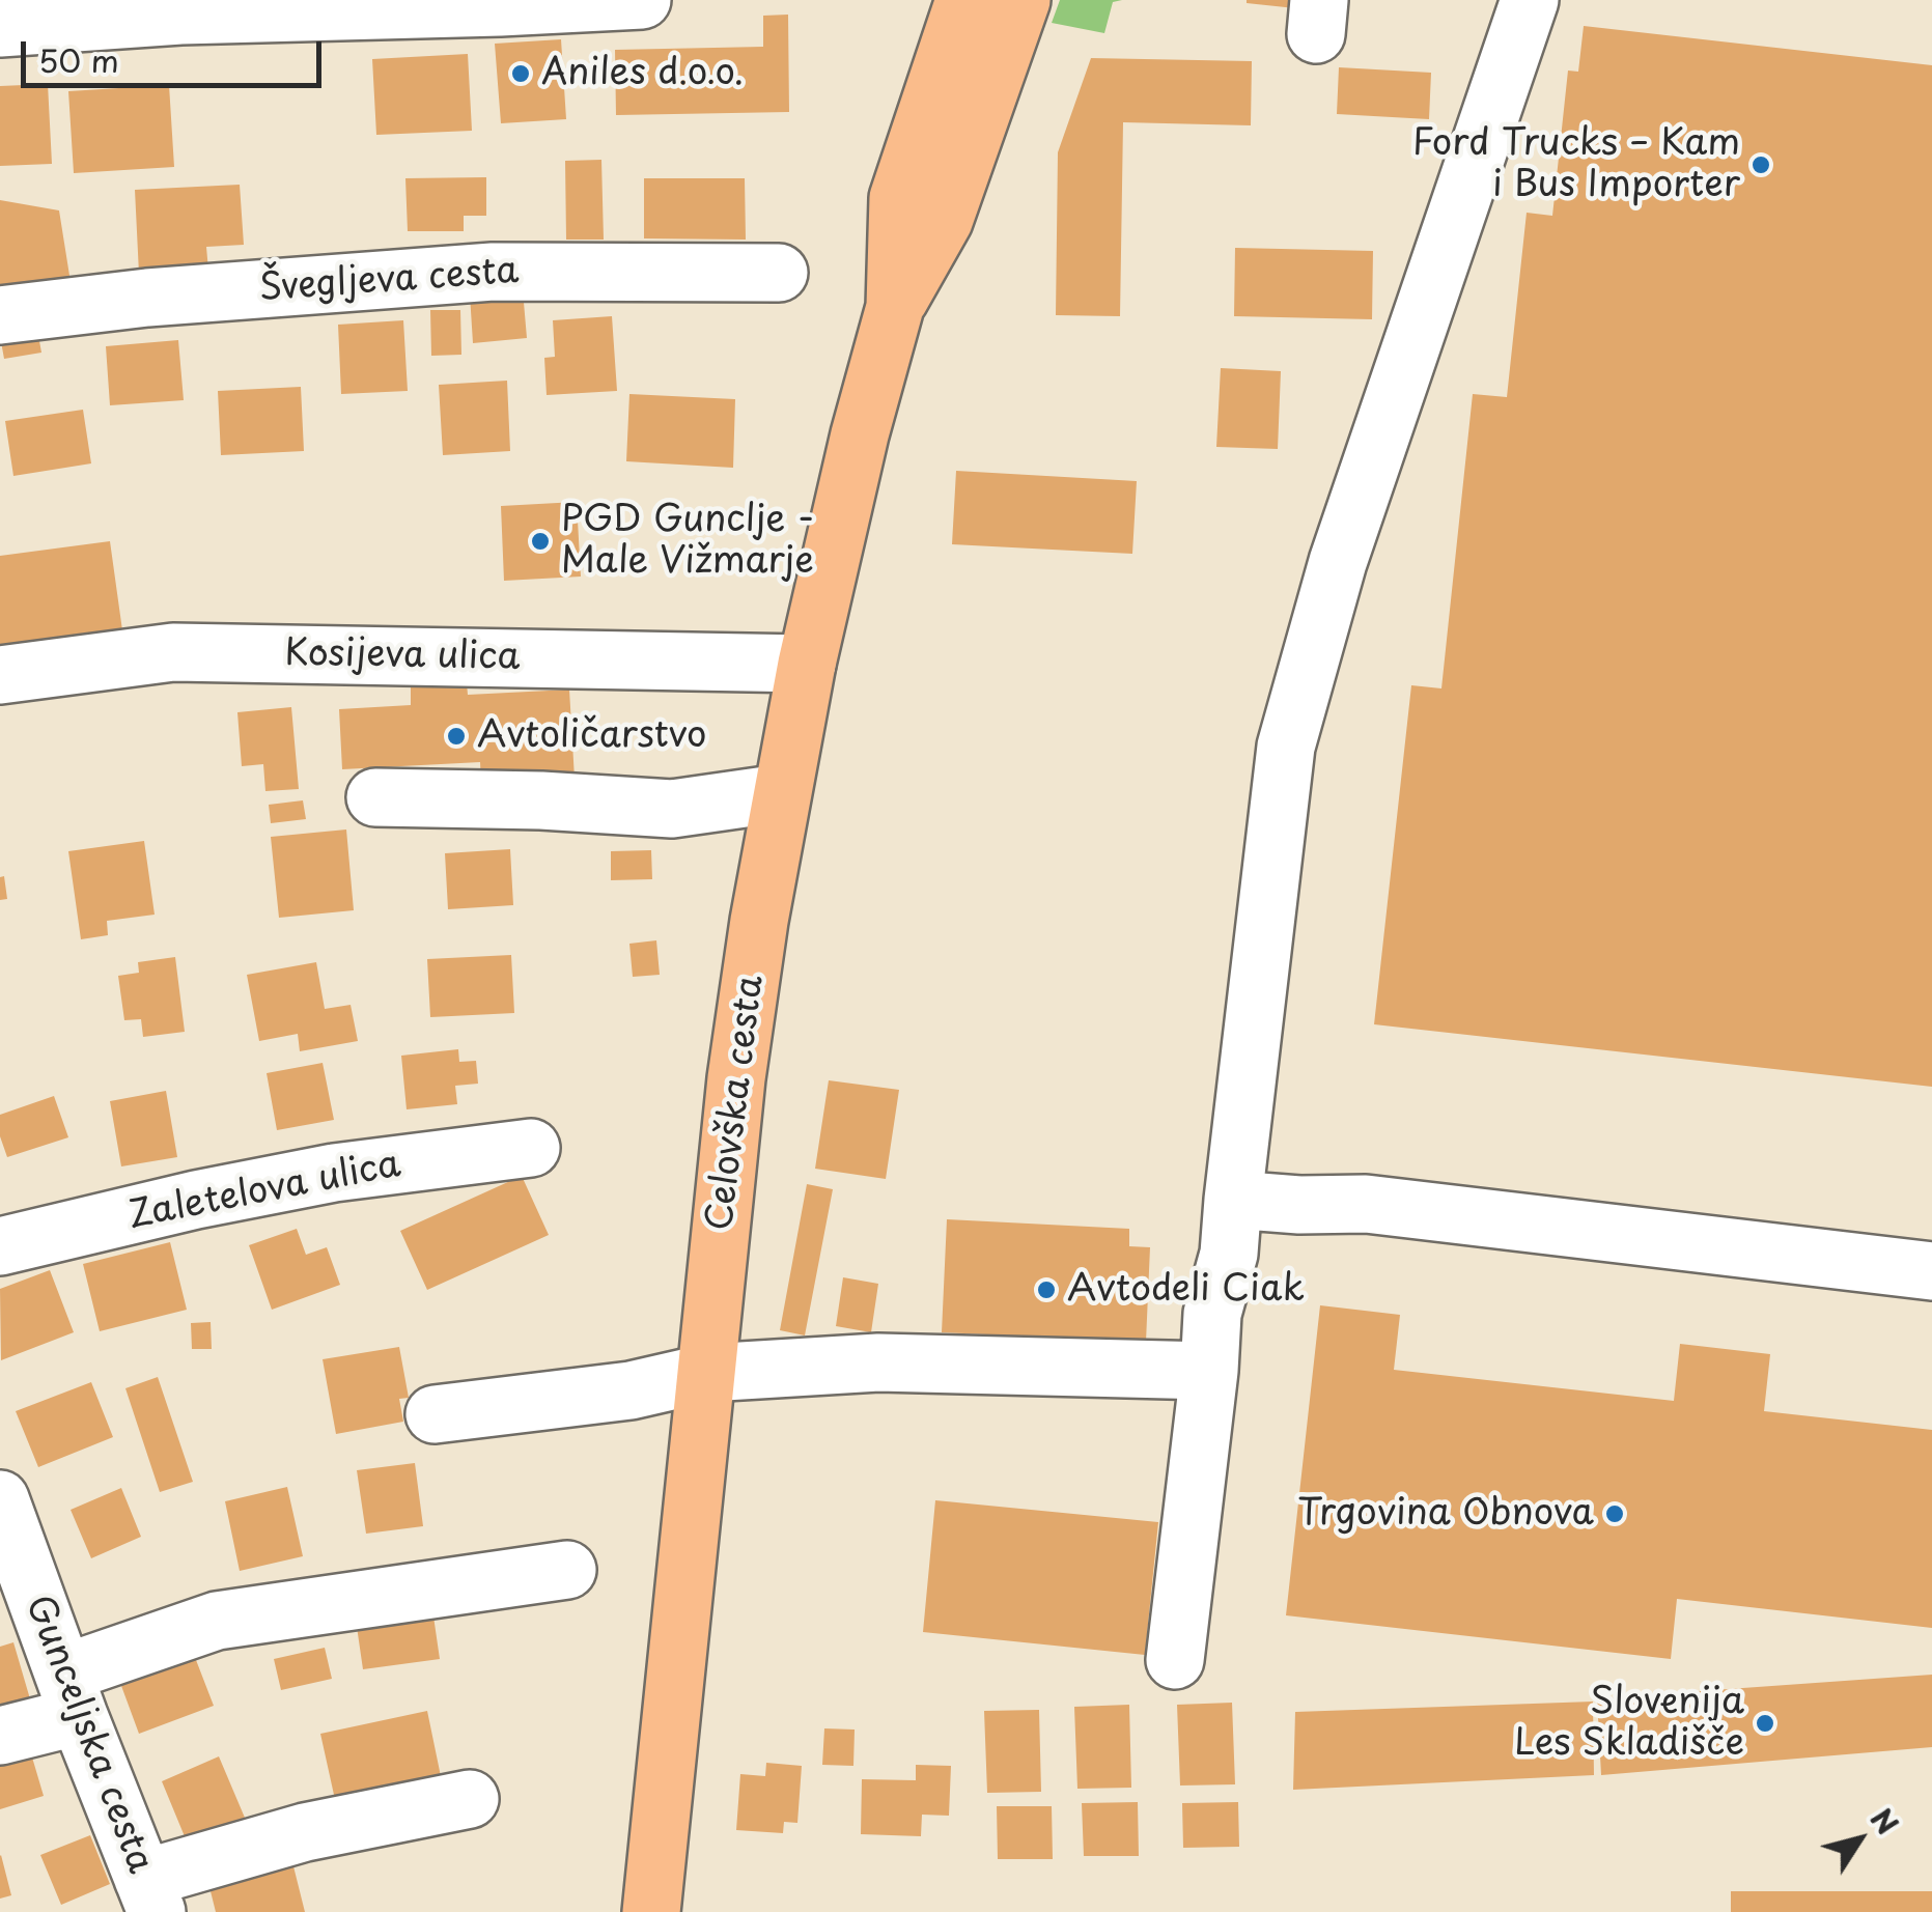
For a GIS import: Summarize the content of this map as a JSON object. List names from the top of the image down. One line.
{"streets":{"main road":["Celovška cesta"],"street":["Švegljeva cesta","Kosijeva ulica","Zaletelova ulica","Gunceljska cesta"]},"crossings":[["Kosijeva ulica","Celovška cesta"]],"places":["Aniles d.o.o.","Ford Trucks – Kam i Bus Importer","PGD Gunclje - Male Vižmarje","Avtoličarstvo","Avtodeli Ciak","Trgovina Obnova","Slovenija Les Skladišče"],"scale_bar":"50 m","north":"top right"}
